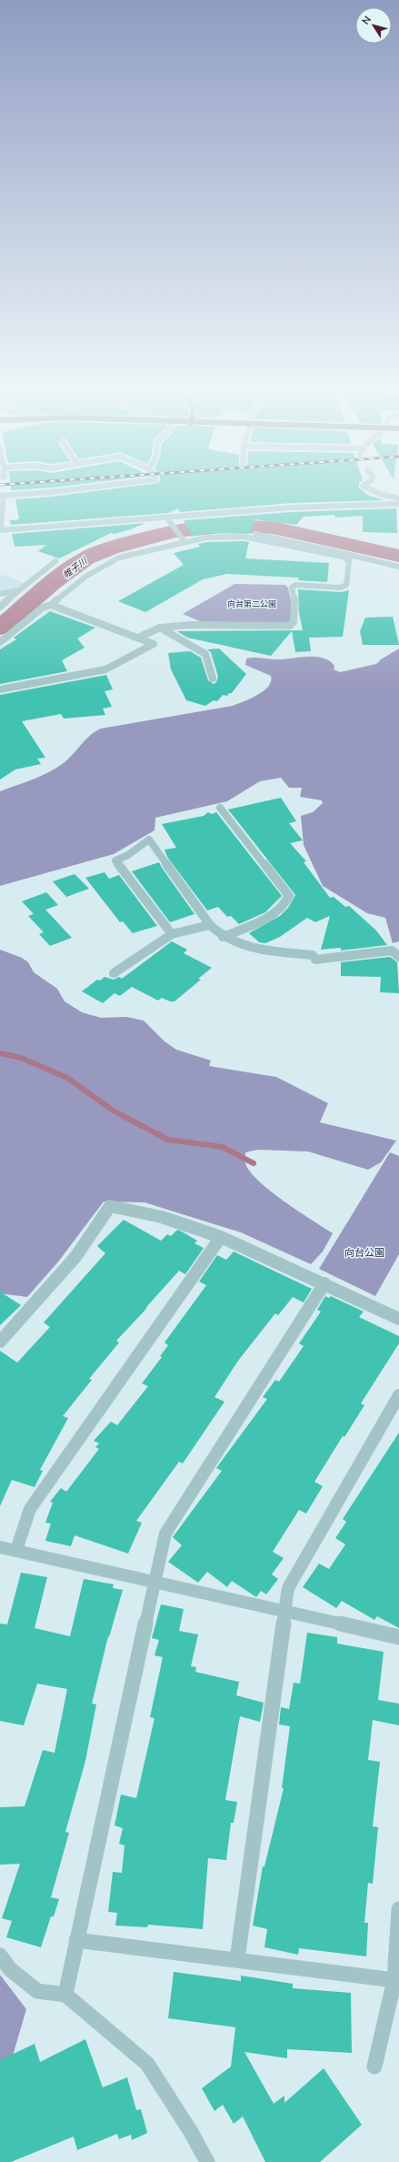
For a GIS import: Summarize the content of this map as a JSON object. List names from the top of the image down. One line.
{"water":["帷子川"],"parks":["向台第二公園","向台公園"],"north":"top left"}
